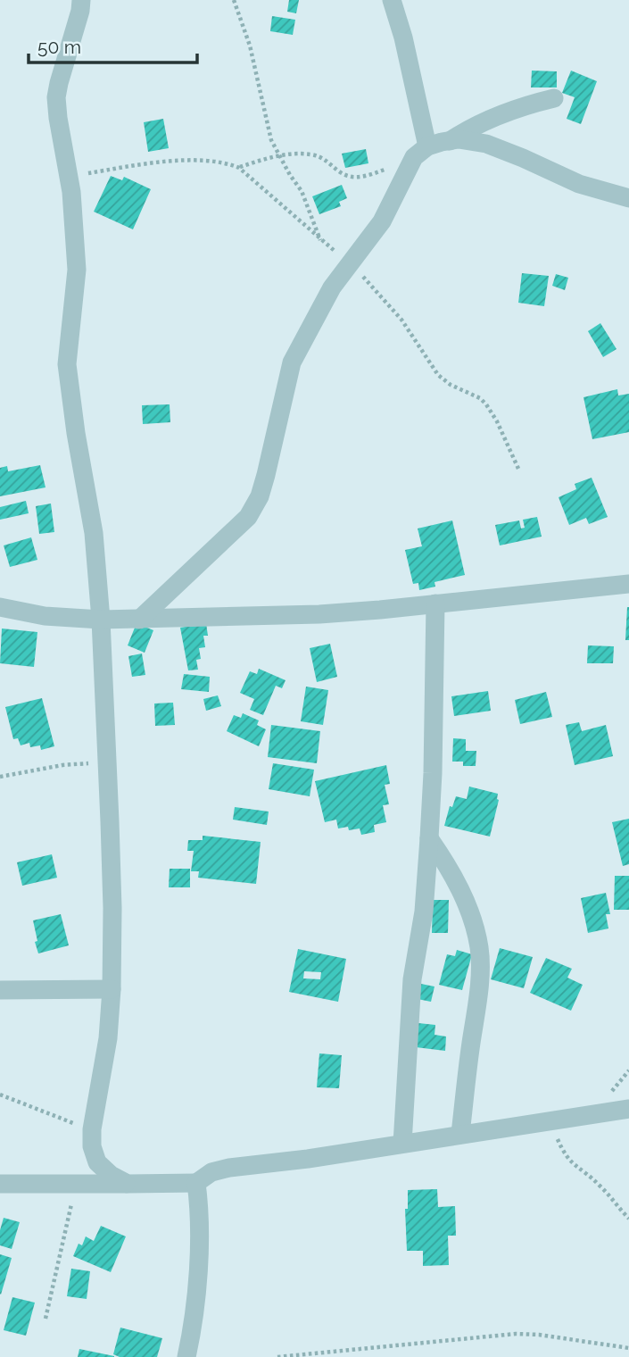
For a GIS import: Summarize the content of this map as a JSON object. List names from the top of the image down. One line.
{"scale_bar":"50 m"}
